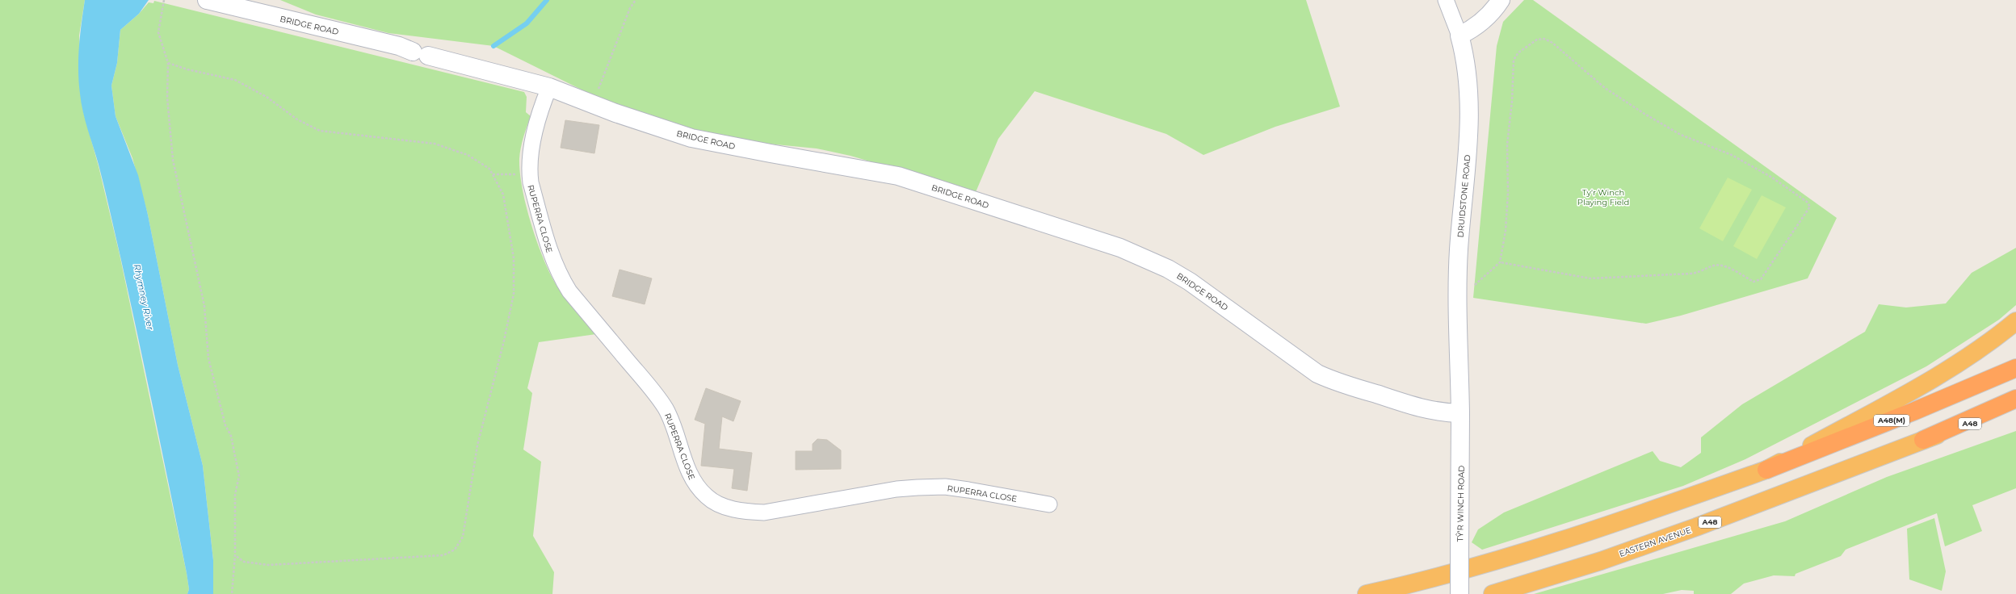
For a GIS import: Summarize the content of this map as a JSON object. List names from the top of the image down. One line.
{"streets":{"highway":["A48(M)","A48","EASTERN AVENUE"],"main road":["BRIDGE ROAD","DRUIDSTONE ROAD","TŶ'R WINCH ROAD"],"street":["RUPERRA CLOSE"]},"crossings":[["BRIDGE ROAD","DRUIDSTONE ROAD"],["BRIDGE ROAD","RUPERRA CLOSE"],["BRIDGE ROAD","TŶ'R WINCH ROAD"],["DRUIDSTONE ROAD","TŶ'R WINCH ROAD"],["A48","EASTERN AVENUE"]],"water":["Rhymney River"],"parks":["Ty'r Winch Playing Field"]}
